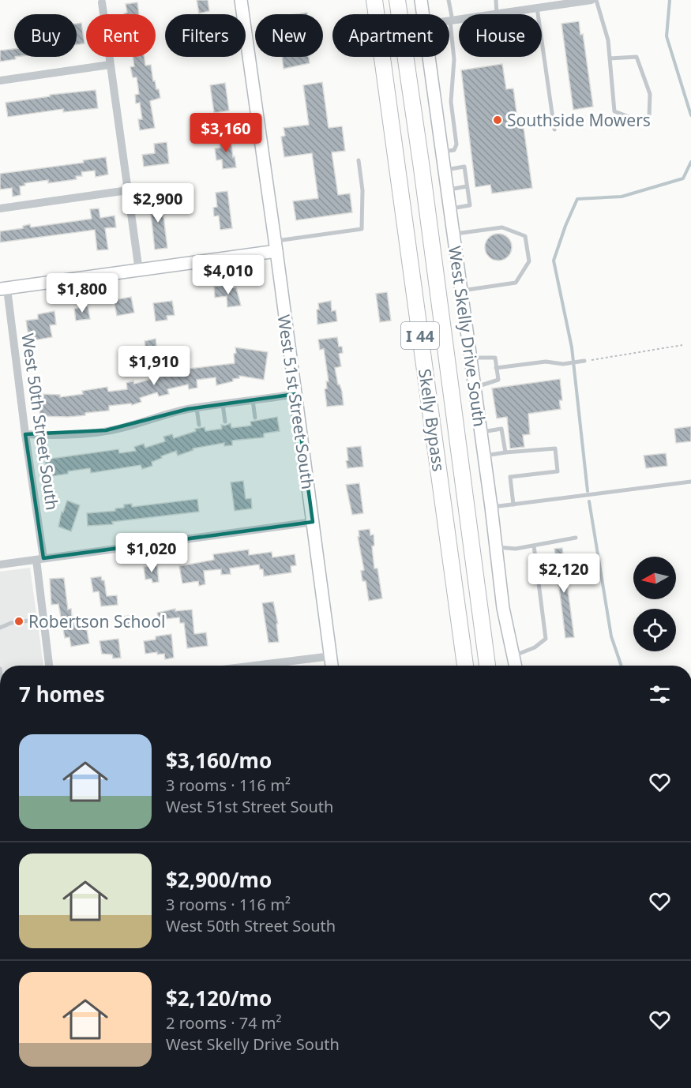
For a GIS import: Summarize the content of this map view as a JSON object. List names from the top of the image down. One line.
{"streets":{"highway":["I 44","Skelly Bypass"],"street":["West Skelly Drive South","West 51st Street South","West 50th Street South"]},"places":["Southside Mowers","Robertson School"],"north":"left","page":{"chip":["Buy","Rent","Filters","New","Apartment","House"],"price":["$3,160","$2,900","$4,010","$1,800","$1,910","$1,020","$2,120"],"heading":"7 homes","list":[{"name":"$3,160/mo","note":"3 rooms · 116 m² · West 51st Street South"},{"name":"$2,900/mo","note":"3 rooms · 116 m² · West 50th Street South"},{"name":"$2,120/mo","note":"2 rooms · 74 m² · West Skelly Drive South"}]}}
